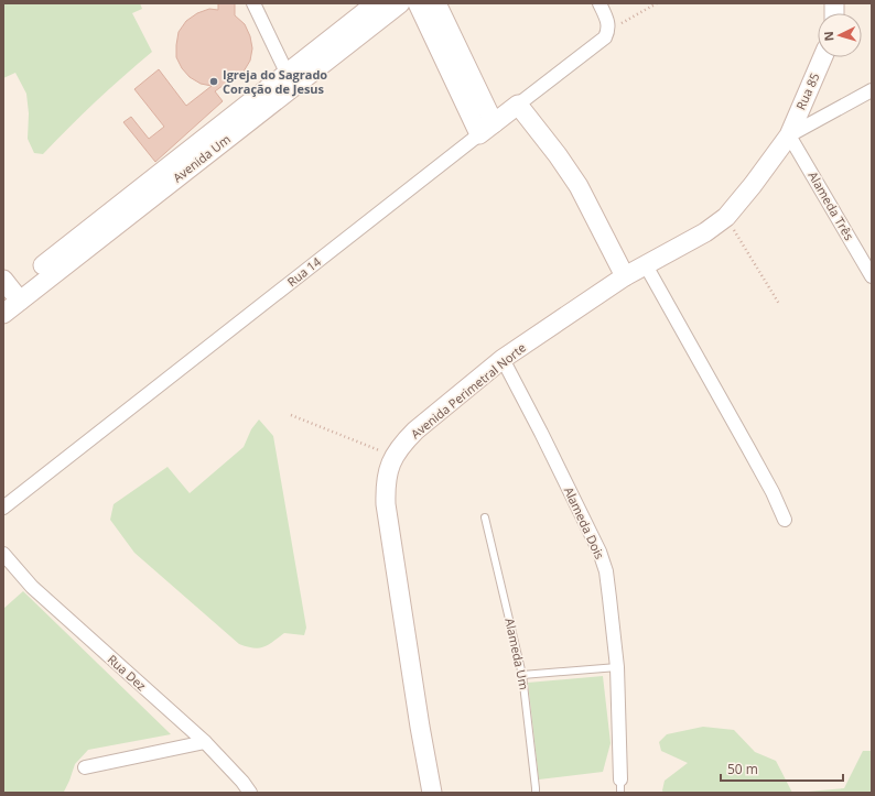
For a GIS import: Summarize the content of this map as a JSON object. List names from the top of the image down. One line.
{"streets":{"street":["Rua 85","Avenida Um","Alameda Três","Rua 14","Avenida Perimetral Norte","Alameda Dois","Rua Dez"],"lane":["Alameda Um"]},"crossings":[["Rua 85","Alameda Três"],["Rua 85","Avenida Perimetral Norte"],["Alameda Três","Avenida Perimetral Norte"],["Avenida Perimetral Norte","Alameda Dois"]],"places":["Igreja do Sagrado Coração de Jesus"],"scale_bar":"50 m","north":"left"}
